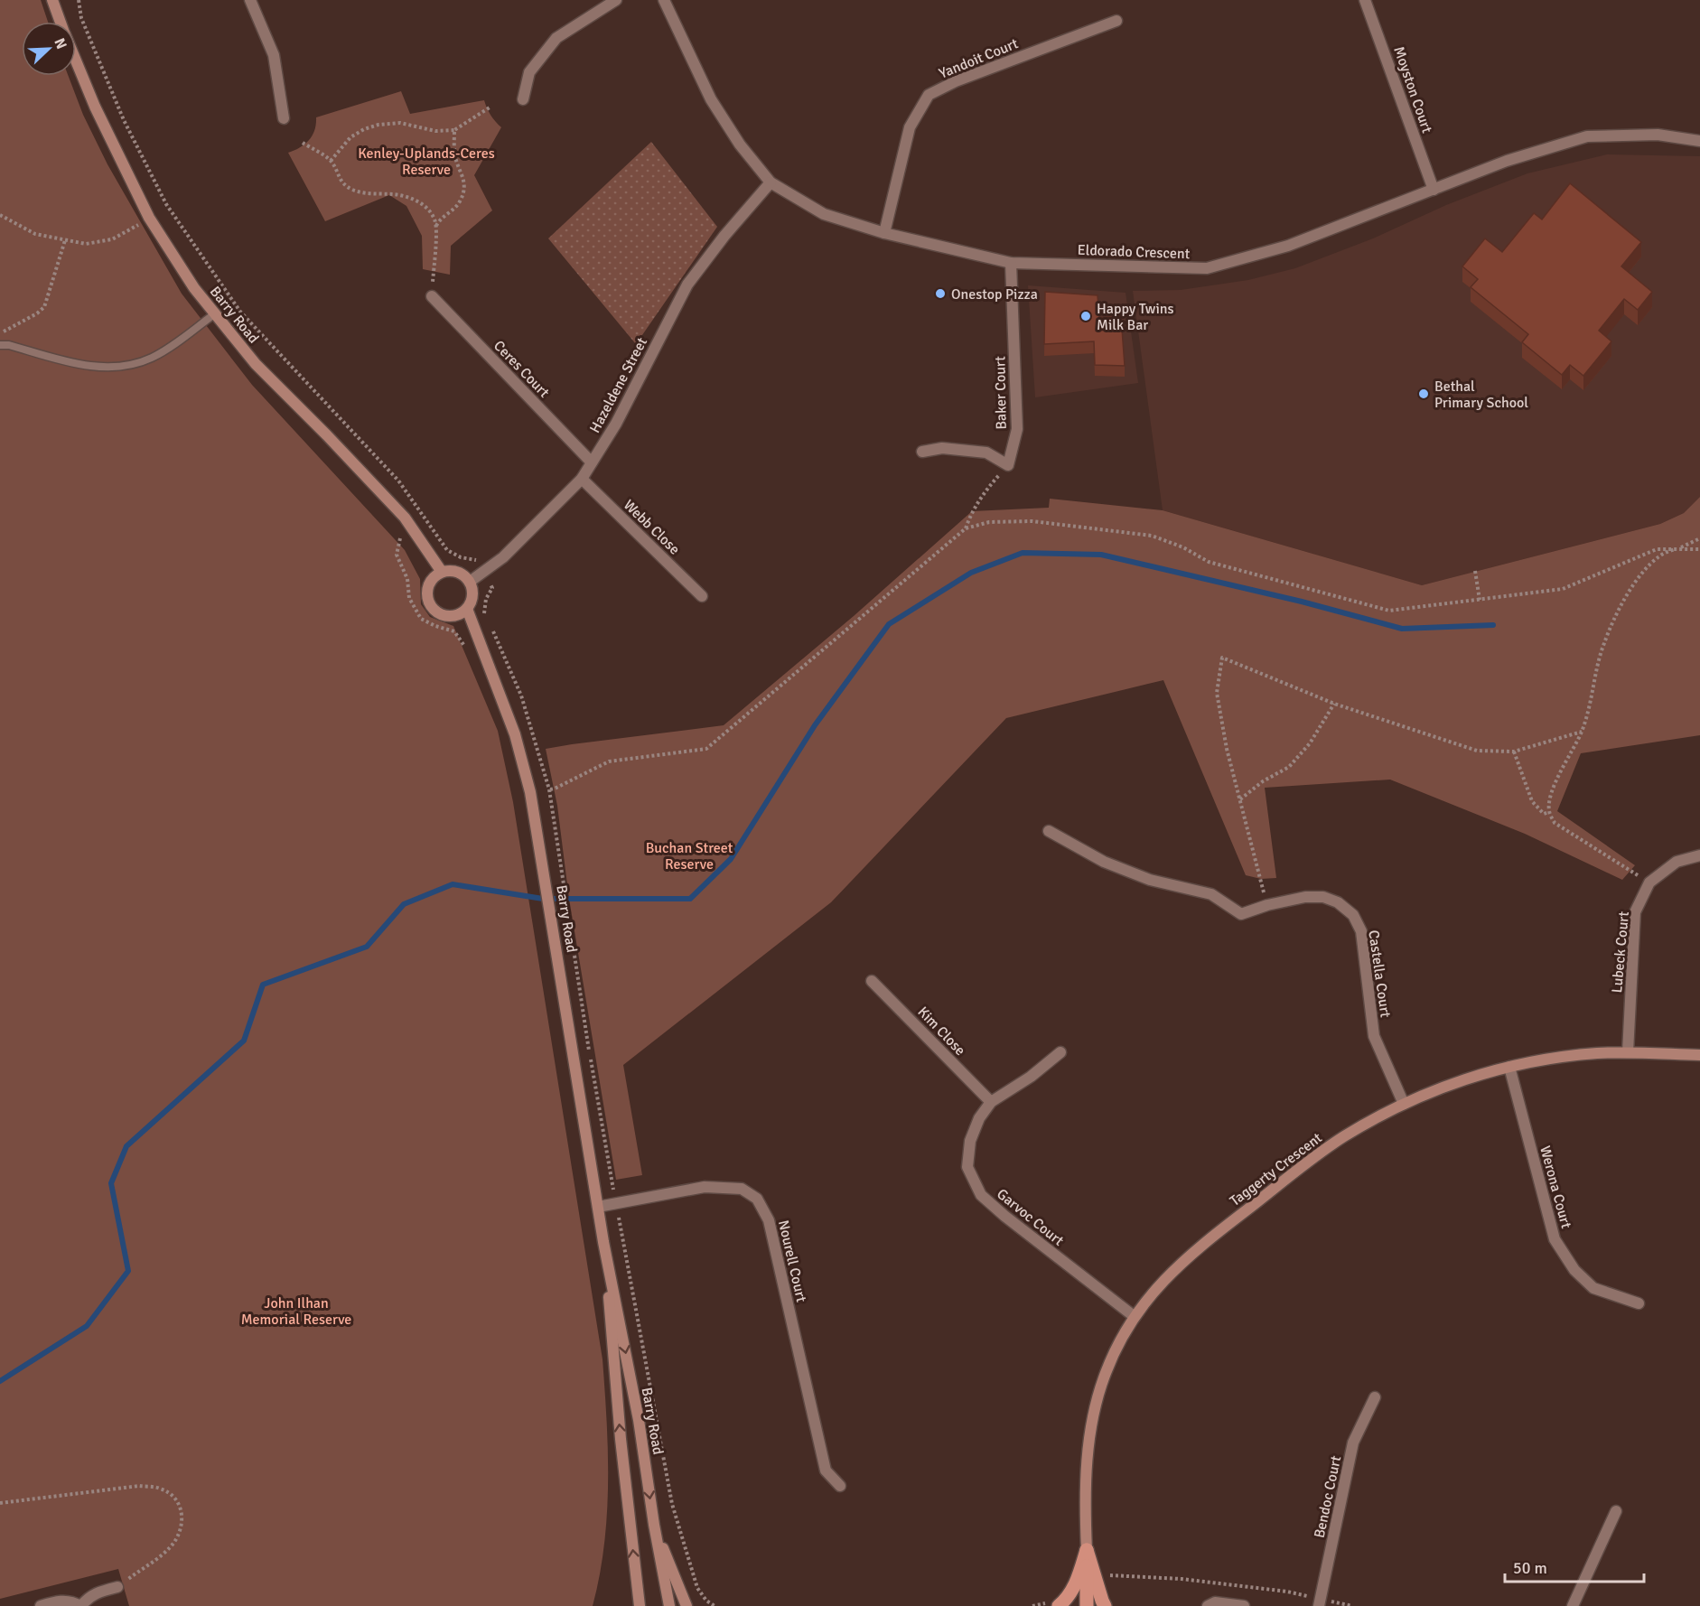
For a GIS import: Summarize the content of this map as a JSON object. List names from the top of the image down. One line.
{"streets":{"street":["Yandoit Court","Moyston Court","Eldorado Crescent","Barry Road","Ceres Court","Hazeldene Street","Baker Court","Webb Close","Lubeck Court","Castella Court","Kim Close","Taggerty Crescent","Werona Court","Garvoc Court","Nourell Court","Bendoc Court"]},"crossings":[["Yandoit Court","Eldorado Crescent"],["Moyston Court","Eldorado Crescent"],["Eldorado Crescent","Hazeldene Street"],["Eldorado Crescent","Baker Court"],["Barry Road","Hazeldene Street"],["Barry Road","Nourell Court"],["Ceres Court","Hazeldene Street"],["Hazeldene Street","Webb Close"],["Lubeck Court","Taggerty Crescent"],["Castella Court","Taggerty Crescent"],["Kim Close","Garvoc Court"],["Taggerty Crescent","Werona Court"],["Taggerty Crescent","Garvoc Court"]],"parks":["Kenley-Uplands-Ceres Reserve","Buchan Street Reserve","John Ilhan Memorial Reserve"],"places":["Onestop Pizza","Happy Twins Milk Bar","Bethal Primary School"],"scale_bar":"50 m","north":"top right"}
